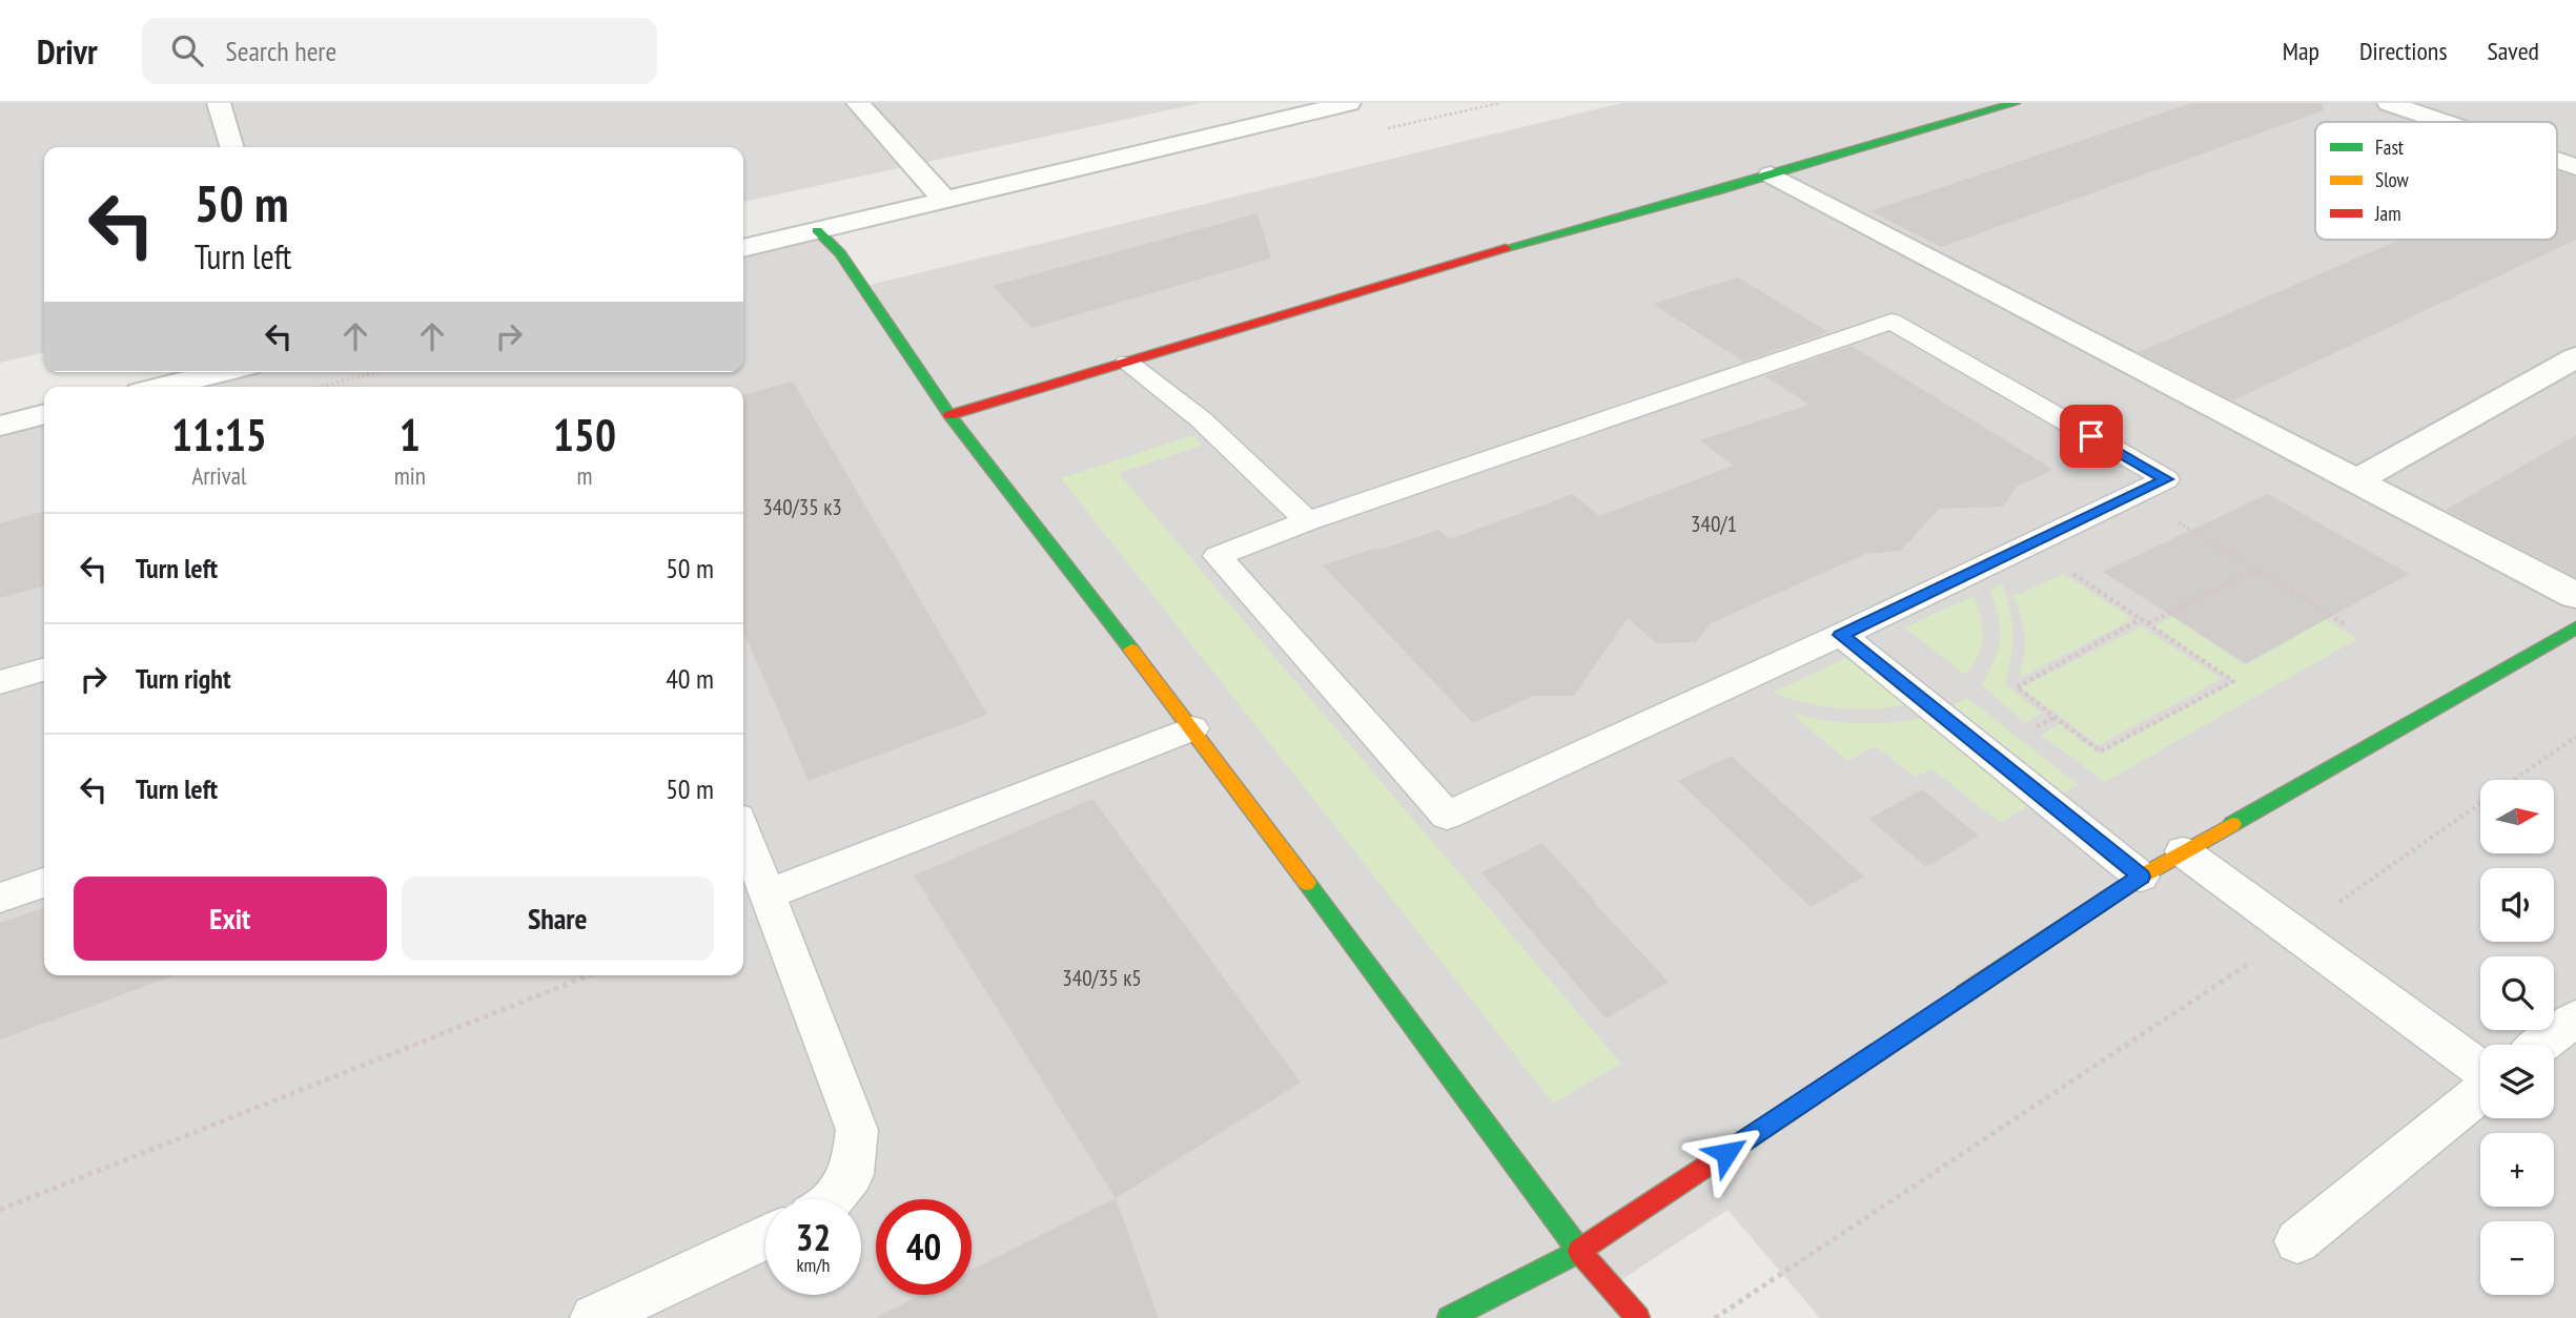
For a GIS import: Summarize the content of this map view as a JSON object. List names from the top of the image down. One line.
{"house_numbers":["340/35 к3","340/1","340/35 к5"],"legend":["Fast","Slow","Jam"],"north":"right","page":{"header":"Drivr","search":"Search here","nav":["Map","Directions","Saved"],"turn":["50 m","Turn left"],"eta":["11:15","Arrival","1","min","150","m"],"list":[{"name":"Turn left","value":"50 m"},{"name":"Turn right","value":"40 m"},{"name":"Turn left","value":"50 m"}],"map_buttons":["+","−"],"buttons":["Exit","Share"],"speed":"32 km/h","limit":"40"}}
